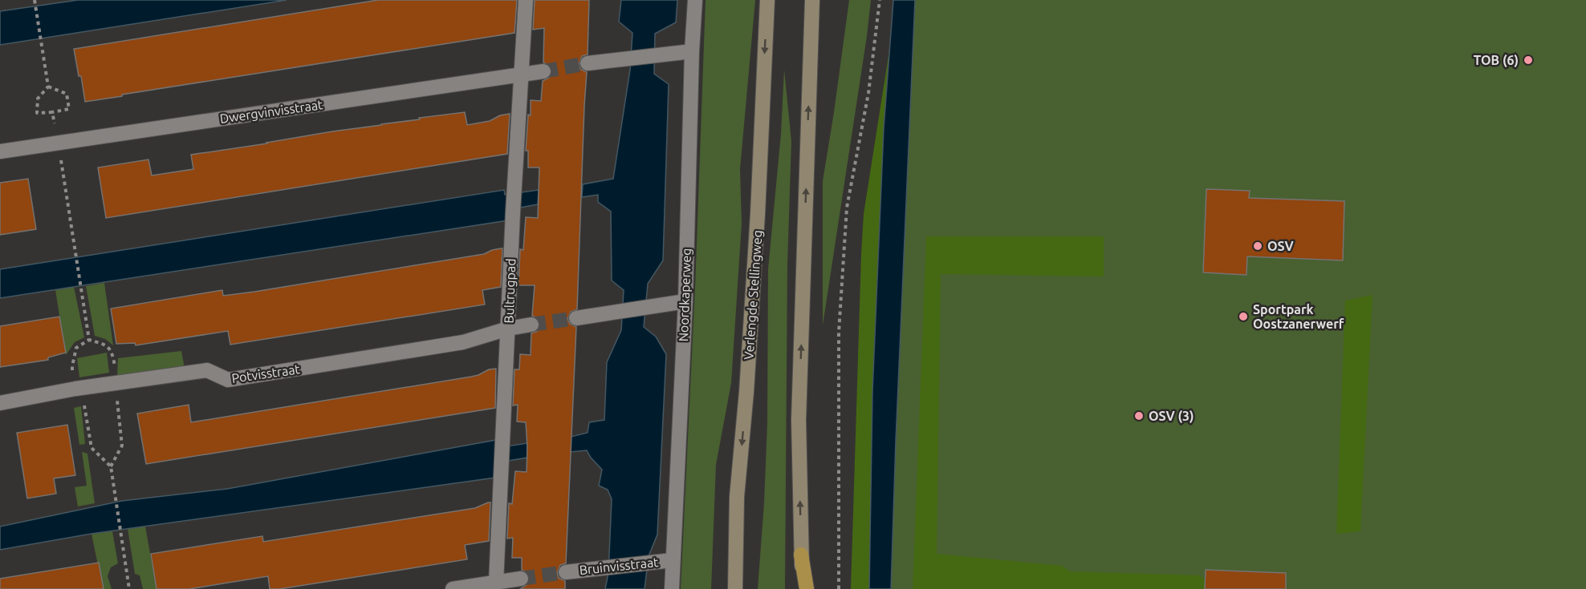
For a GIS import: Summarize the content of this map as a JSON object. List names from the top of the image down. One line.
{"streets":{"main road":["Verlengde Stellingweg"],"street":["Dwergvinvisstraat","Bultrugpad","Noordkaperweg","Potvisstraat","Bruinvisstraat"]},"crossings":[["Dwergvinvisstraat","Bultrugpad"],["Bultrugpad","Potvisstraat"],["Noordkaperweg","Bruinvisstraat"]],"places":["TOB (6)","OSV","Sportpark Oostzanerwerf","OSV (3)"]}
